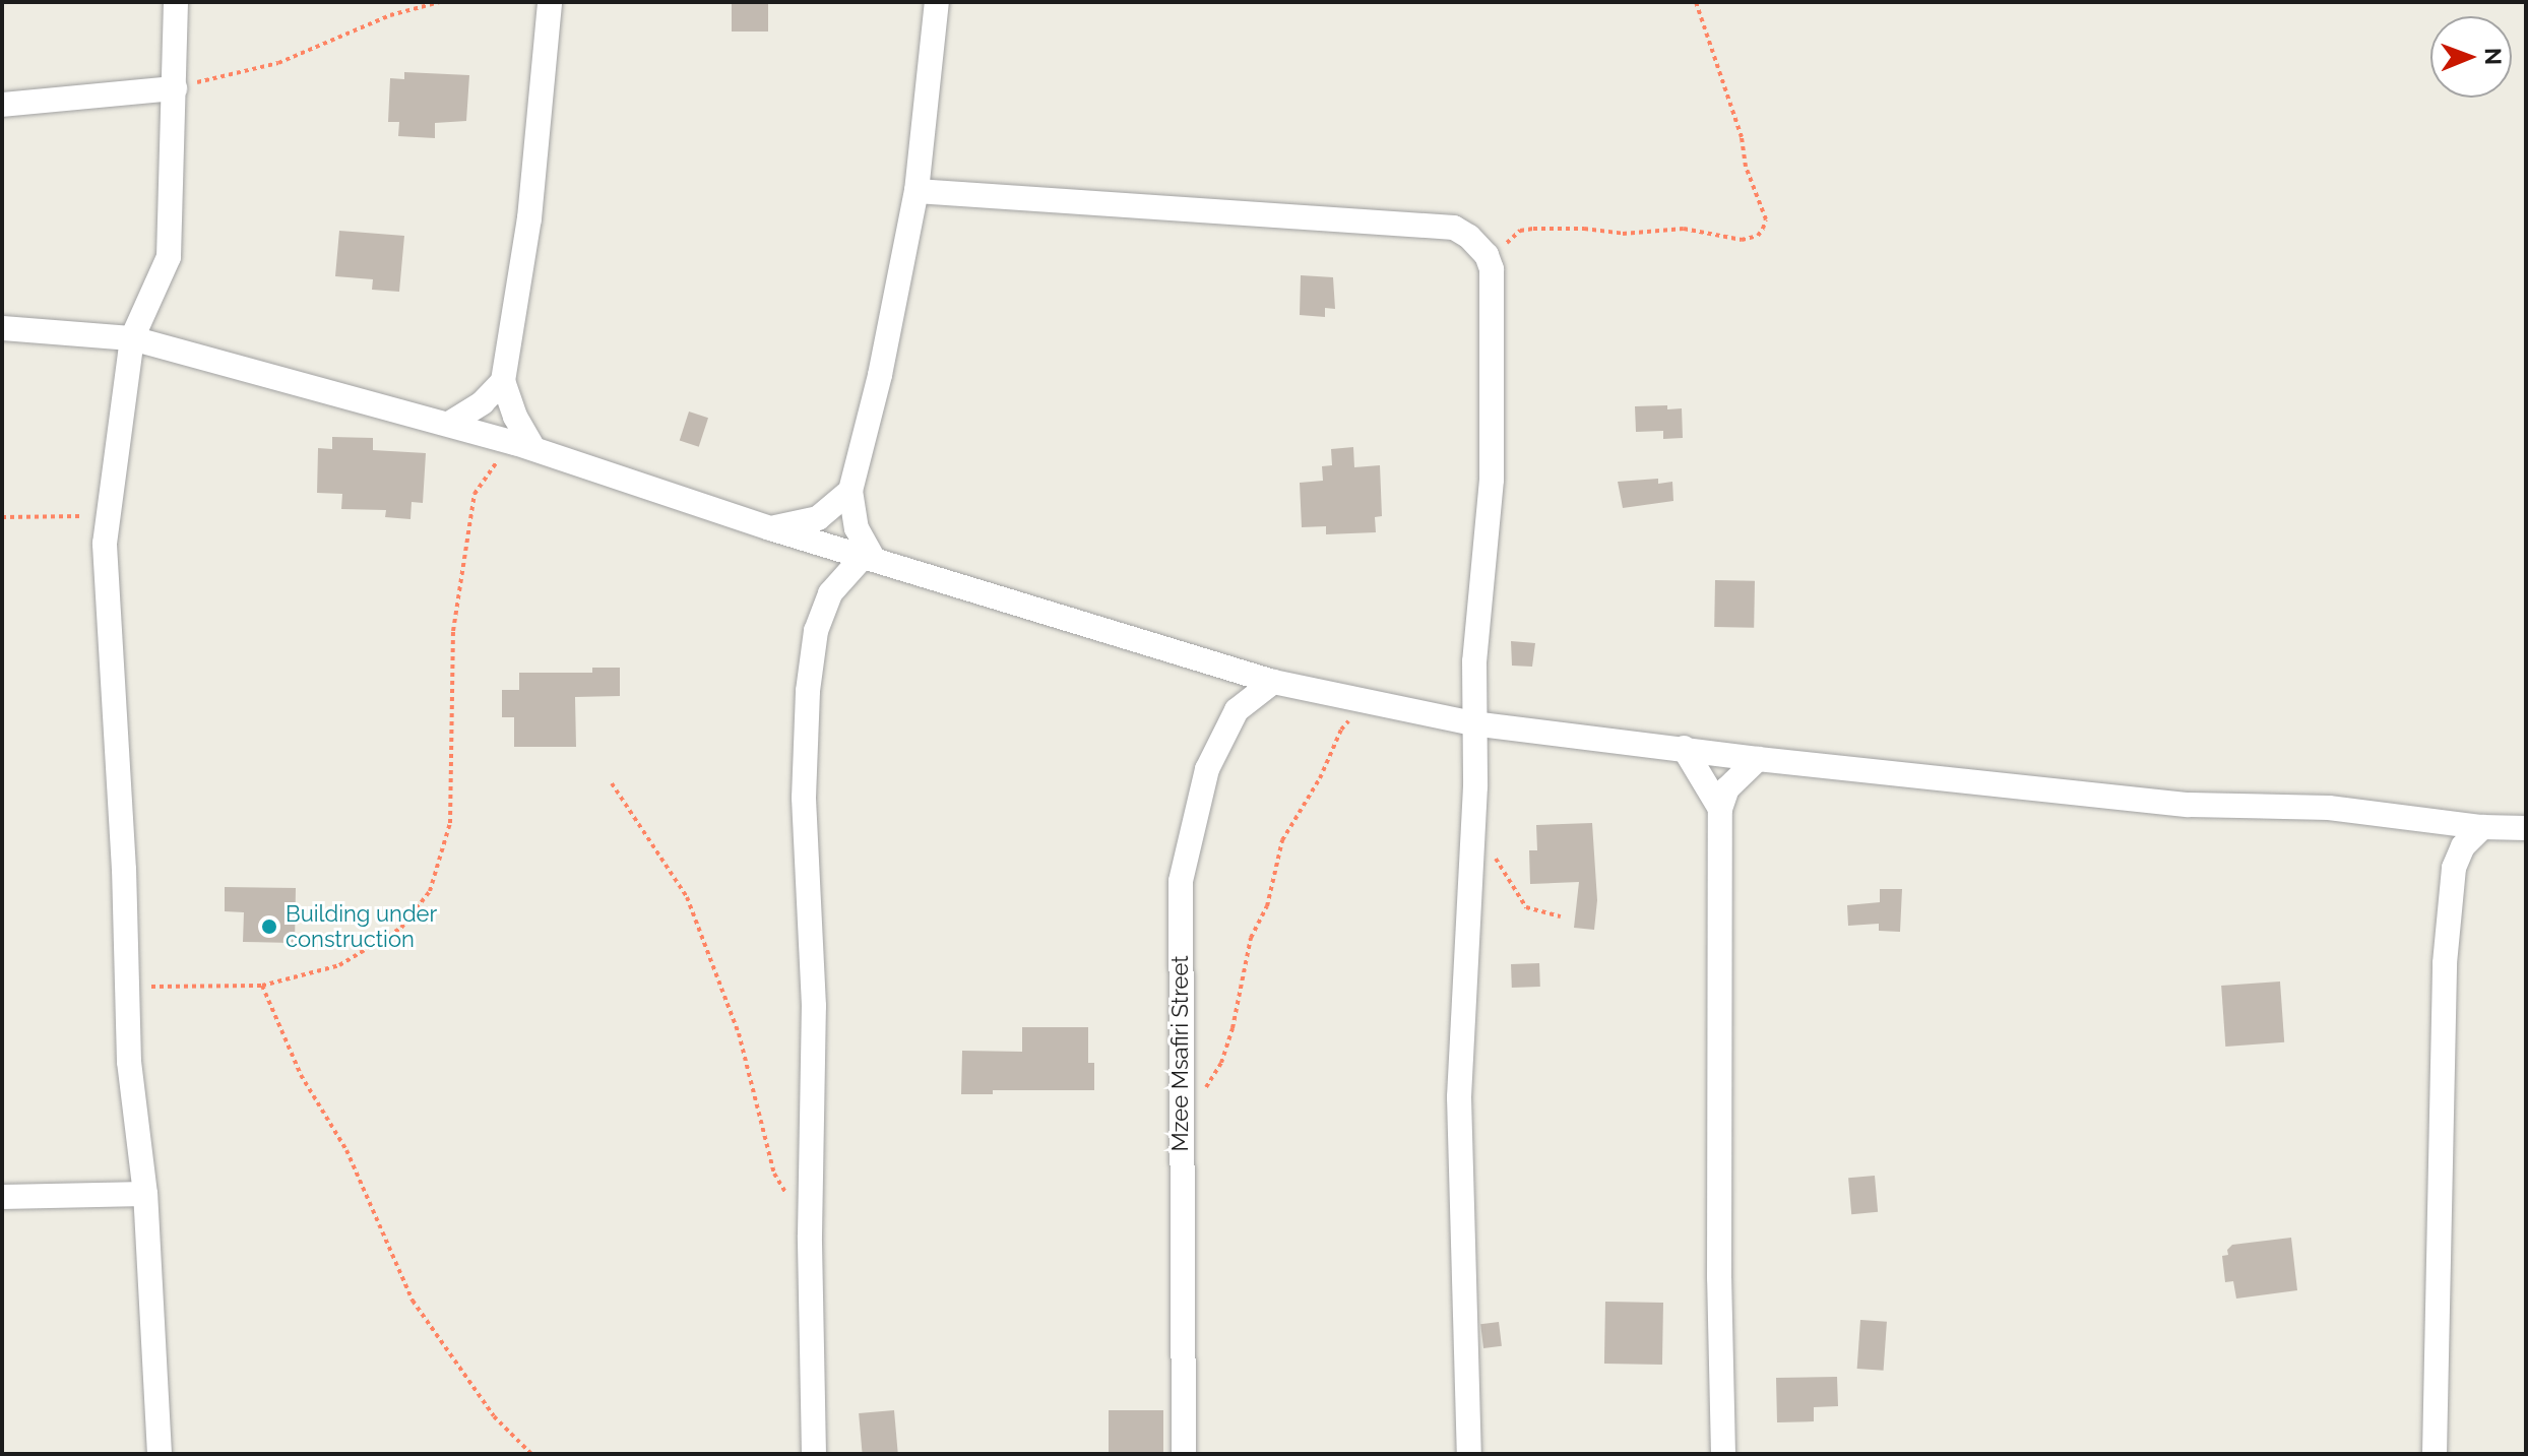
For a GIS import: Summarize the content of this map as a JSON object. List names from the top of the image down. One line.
{"streets":{"street":["Mzee Msafiri Street"]},"places":["Building under construction"],"north":"right"}
